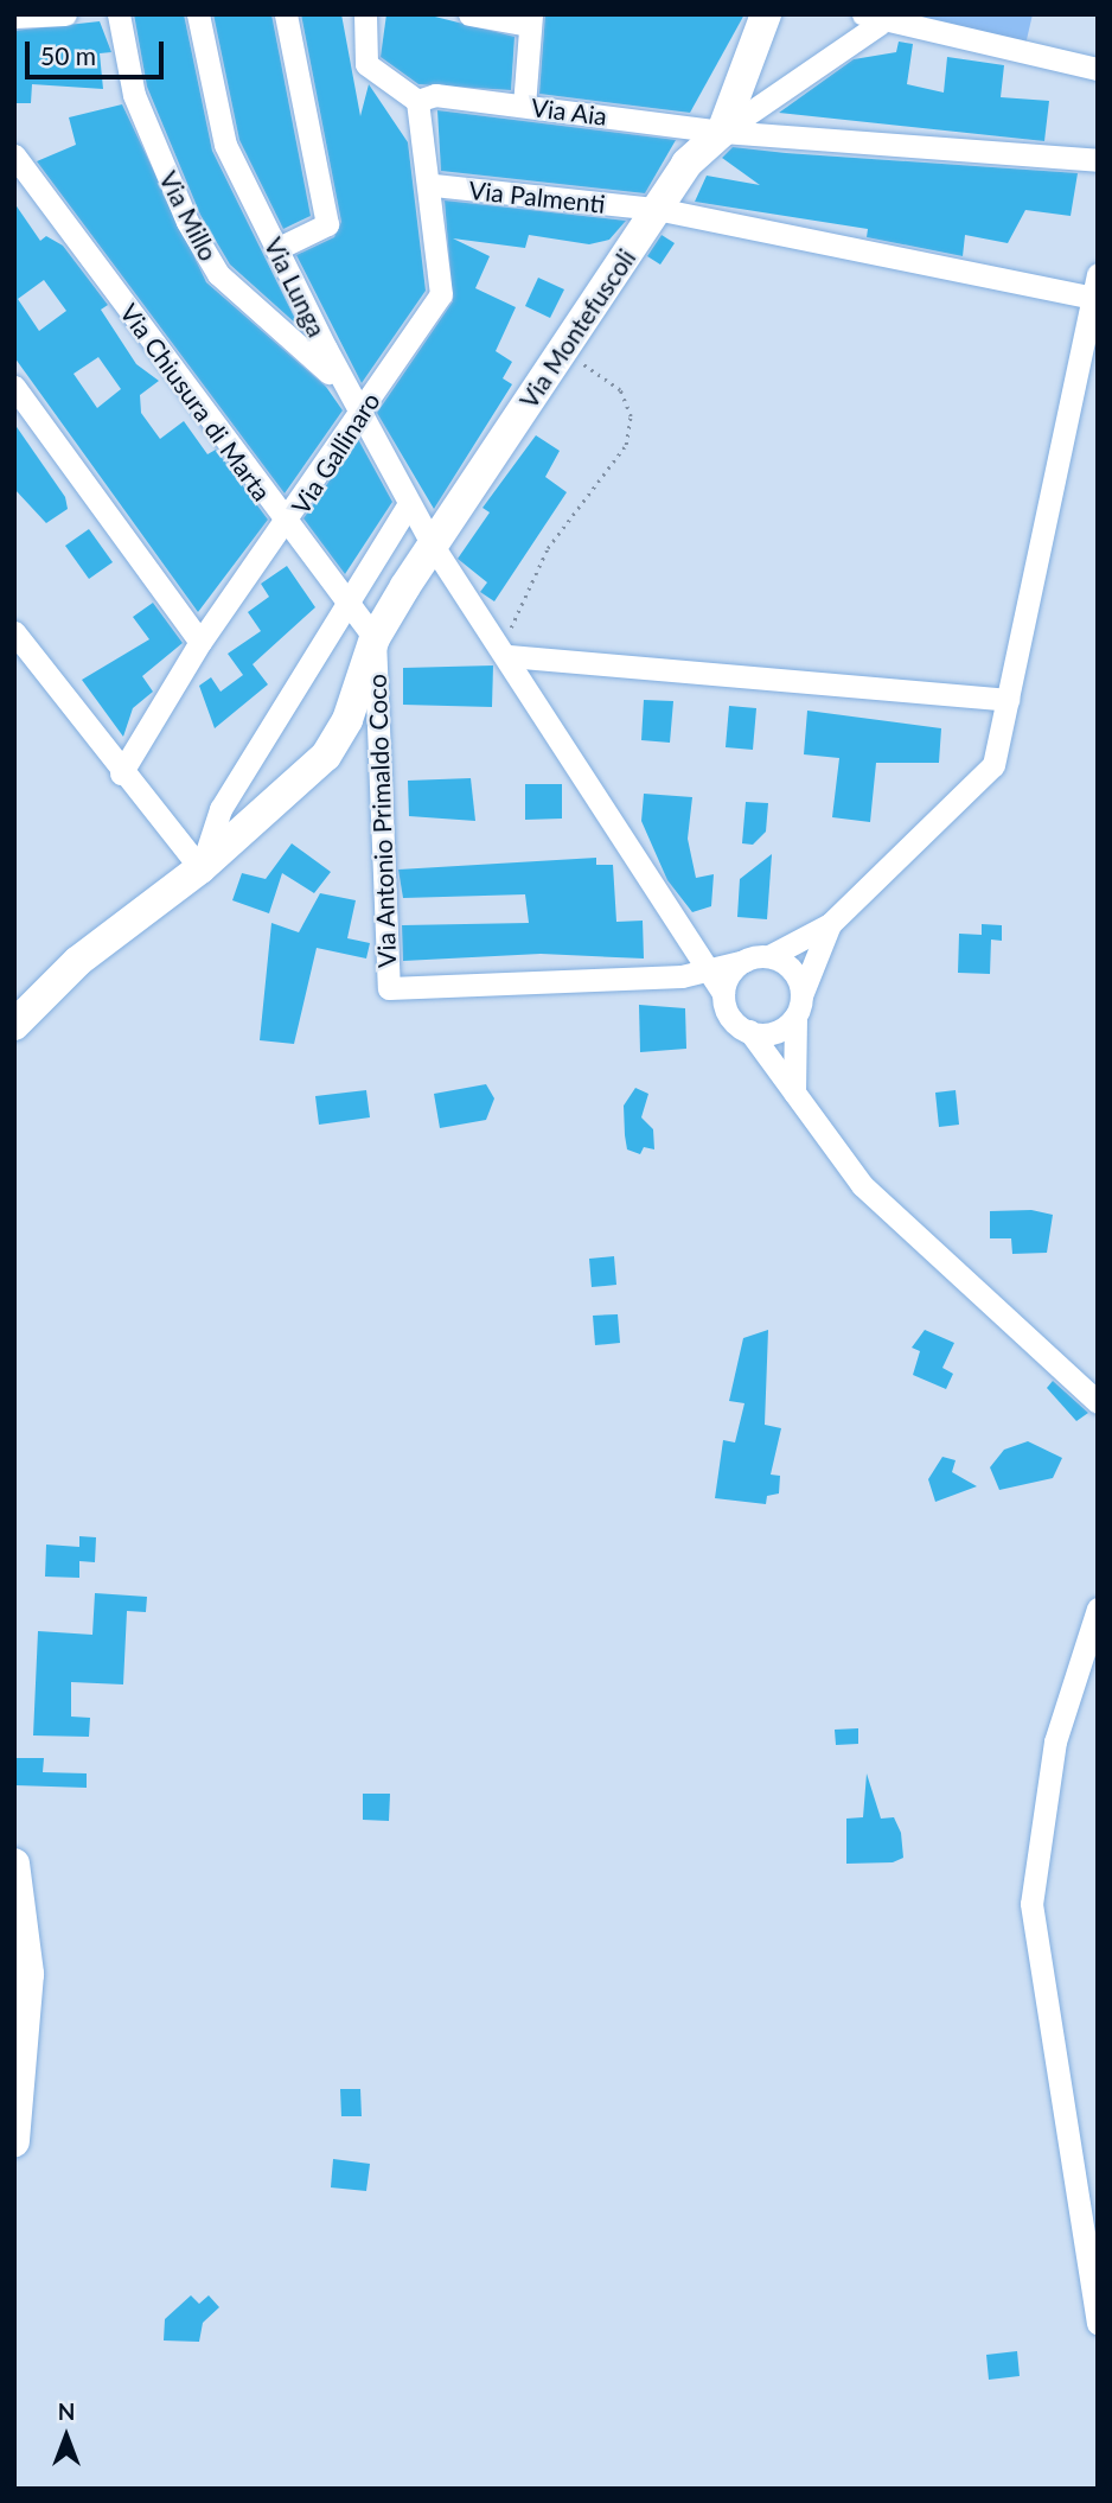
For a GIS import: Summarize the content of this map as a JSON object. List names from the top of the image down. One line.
{"streets":{"main road":["Via Montefuscoli"],"street":["Via Aia","Via Palmenti","Via Millo","Via Lunga","Via Chiusura di Marta","Via Gallinaro","Via Antonio Primaldo Coco"]},"crossings":[["Via Aia","Via Montefuscoli"],["Via Aia","Via Gallinaro"],["Via Palmenti","Via Montefuscoli"],["Via Palmenti","Via Gallinaro"],["Via Millo","Via Lunga"],["Via Millo","Via Gallinaro"],["Via Lunga","Via Montefuscoli"],["Via Lunga","Via Gallinaro"],["Via Lunga","Via Antonio Primaldo Coco"],["Via Montefuscoli","Via Chiusura di Marta"],["Via Montefuscoli","Via Antonio Primaldo Coco"],["Via Chiusura di Marta","Via Gallinaro"],["Via Chiusura di Marta","Via Antonio Primaldo Coco"]],"scale_bar":"50 m","north":"top"}
